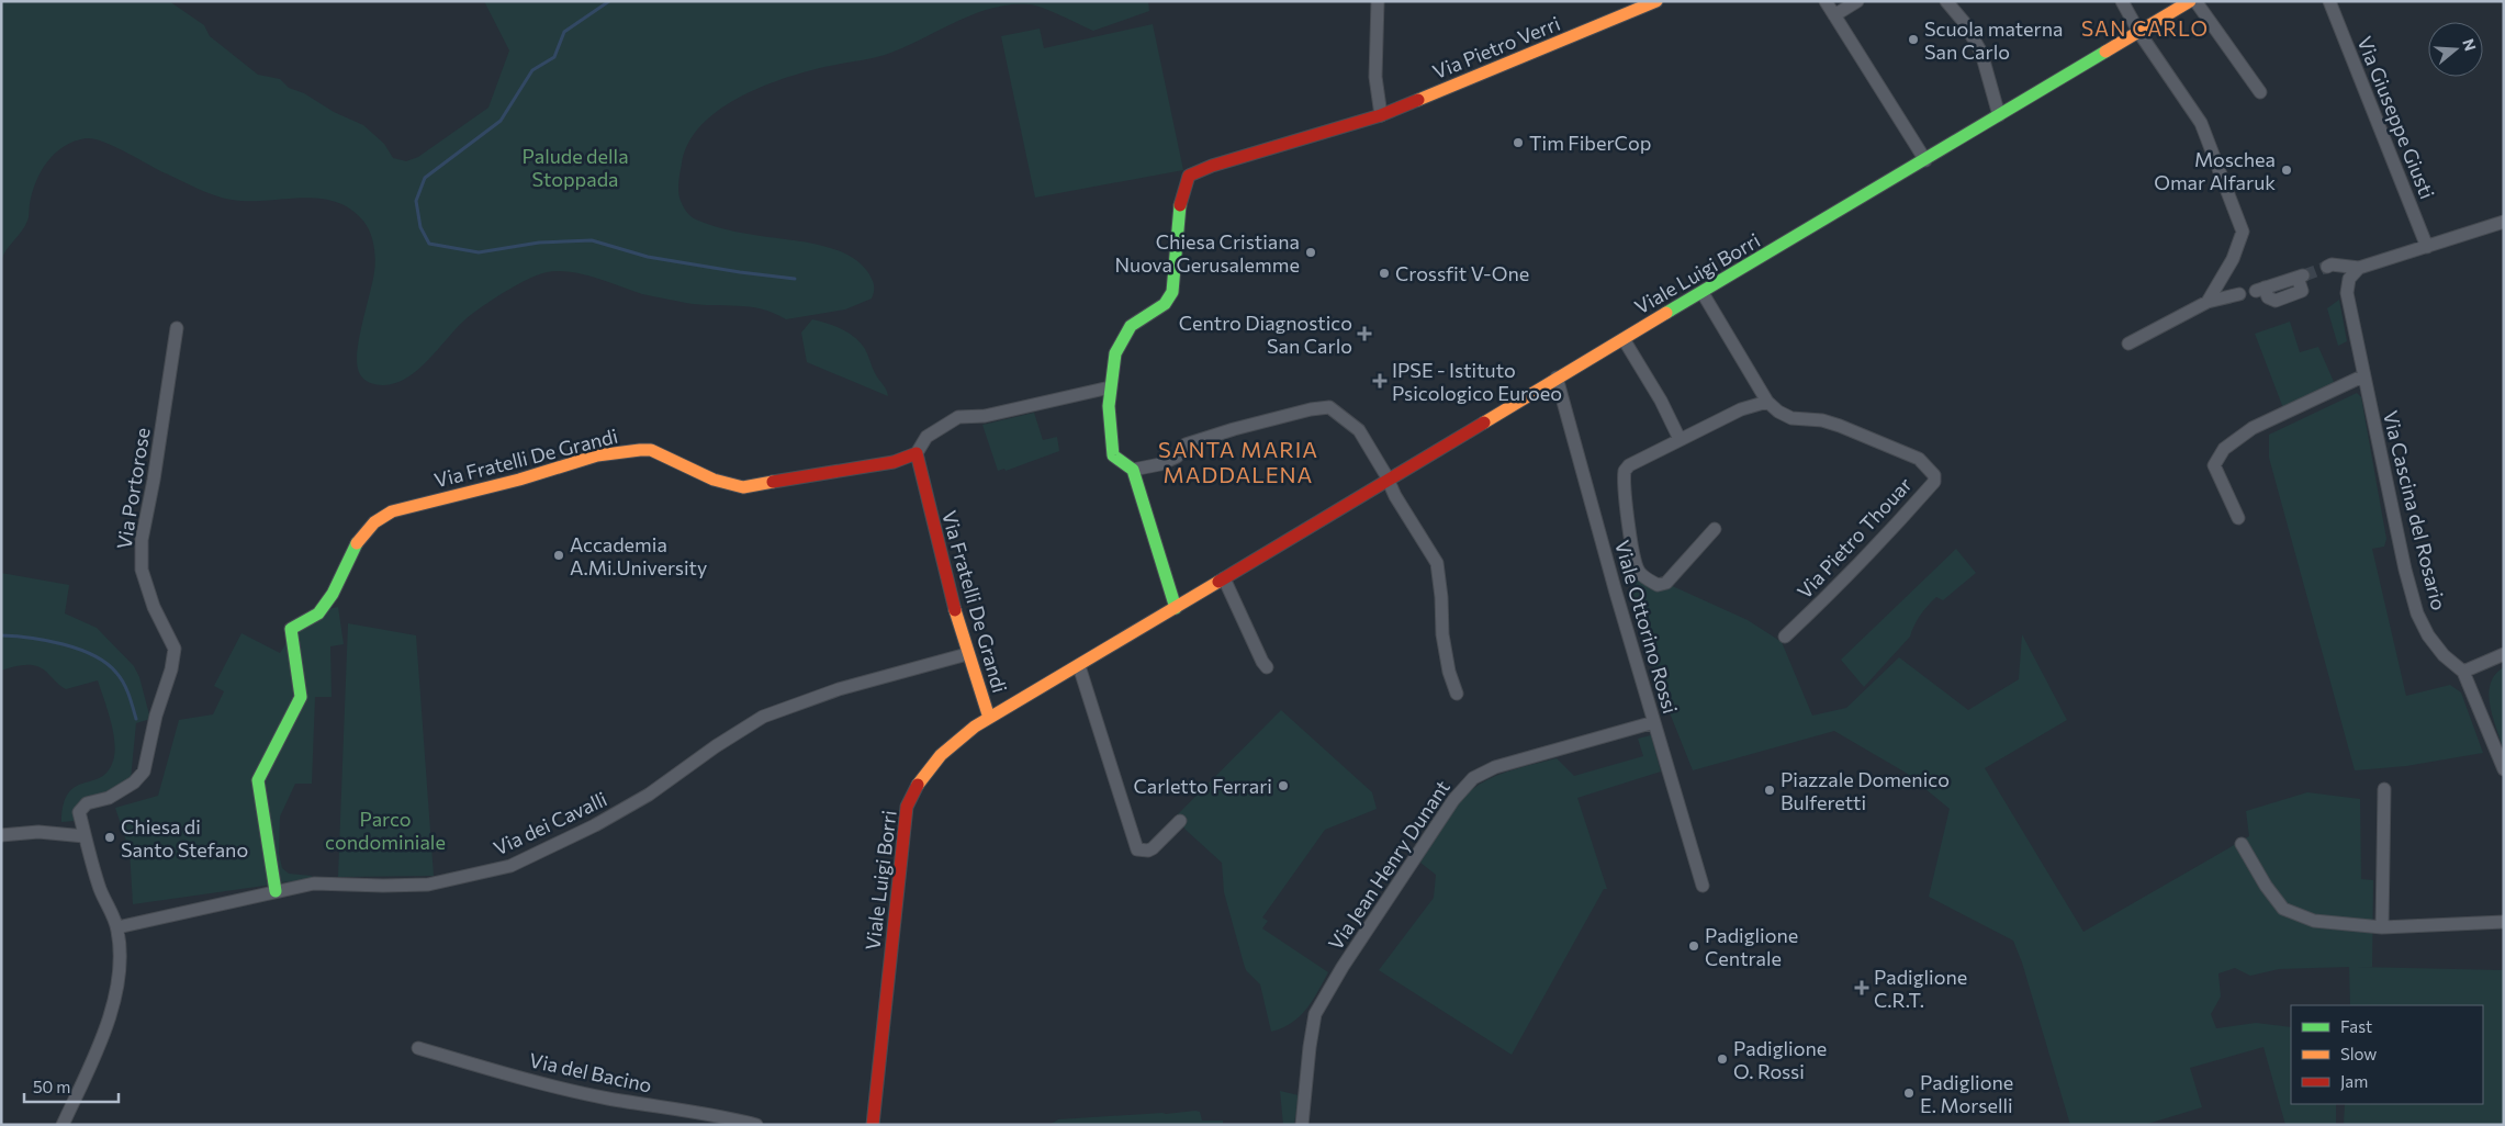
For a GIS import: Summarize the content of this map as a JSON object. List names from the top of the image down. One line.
{"streets":{"street":["Via Pietro Verri","Via Giuseppe Giusti","Viale Luigi Borri","Via Fratelli De Grandi","Via Portorose","Via Cascina del Rosario","Via Pietro Thouar","Viale Ottorino Rossi","Via dei Cavalli","Via Jean Henry Dunant","Via del Bacino"]},"crossings":[["Viale Luigi Borri","Via Fratelli De Grandi"],["Viale Luigi Borri","Via Pietro Thouar"],["Viale Luigi Borri","Viale Ottorino Rossi"],["Via Fratelli De Grandi","Via dei Cavalli"],["Via Portorose","Via dei Cavalli"],["Viale Ottorino Rossi","Via Jean Henry Dunant"]],"districts":["SAN CARLO","SANTA MARIA MADDALENA"],"parks":["Palude della Stoppada","Parco condominiale"],"places":{"other":["Scuola materna San Carlo","Tim FiberCop","Moschea Omar Alfaruk","Chiesa Cristiana Nuova Gerusalemme","Crossfit V-One","Accademia A.Mi.University","Carletto Ferrari","Piazzale Domenico Bulferetti","Chiesa di Santo Stefano","Padiglione Centrale","Padiglione O. Rossi","Padiglione E. Morselli"],"health":["Centro Diagnostico San Carlo","IPSE - Istituto Psicologico Euroeo","Padiglione C.R.T."]},"legend":["Fast","Slow","Jam"],"scale_bar":"50 m","north":"right"}
